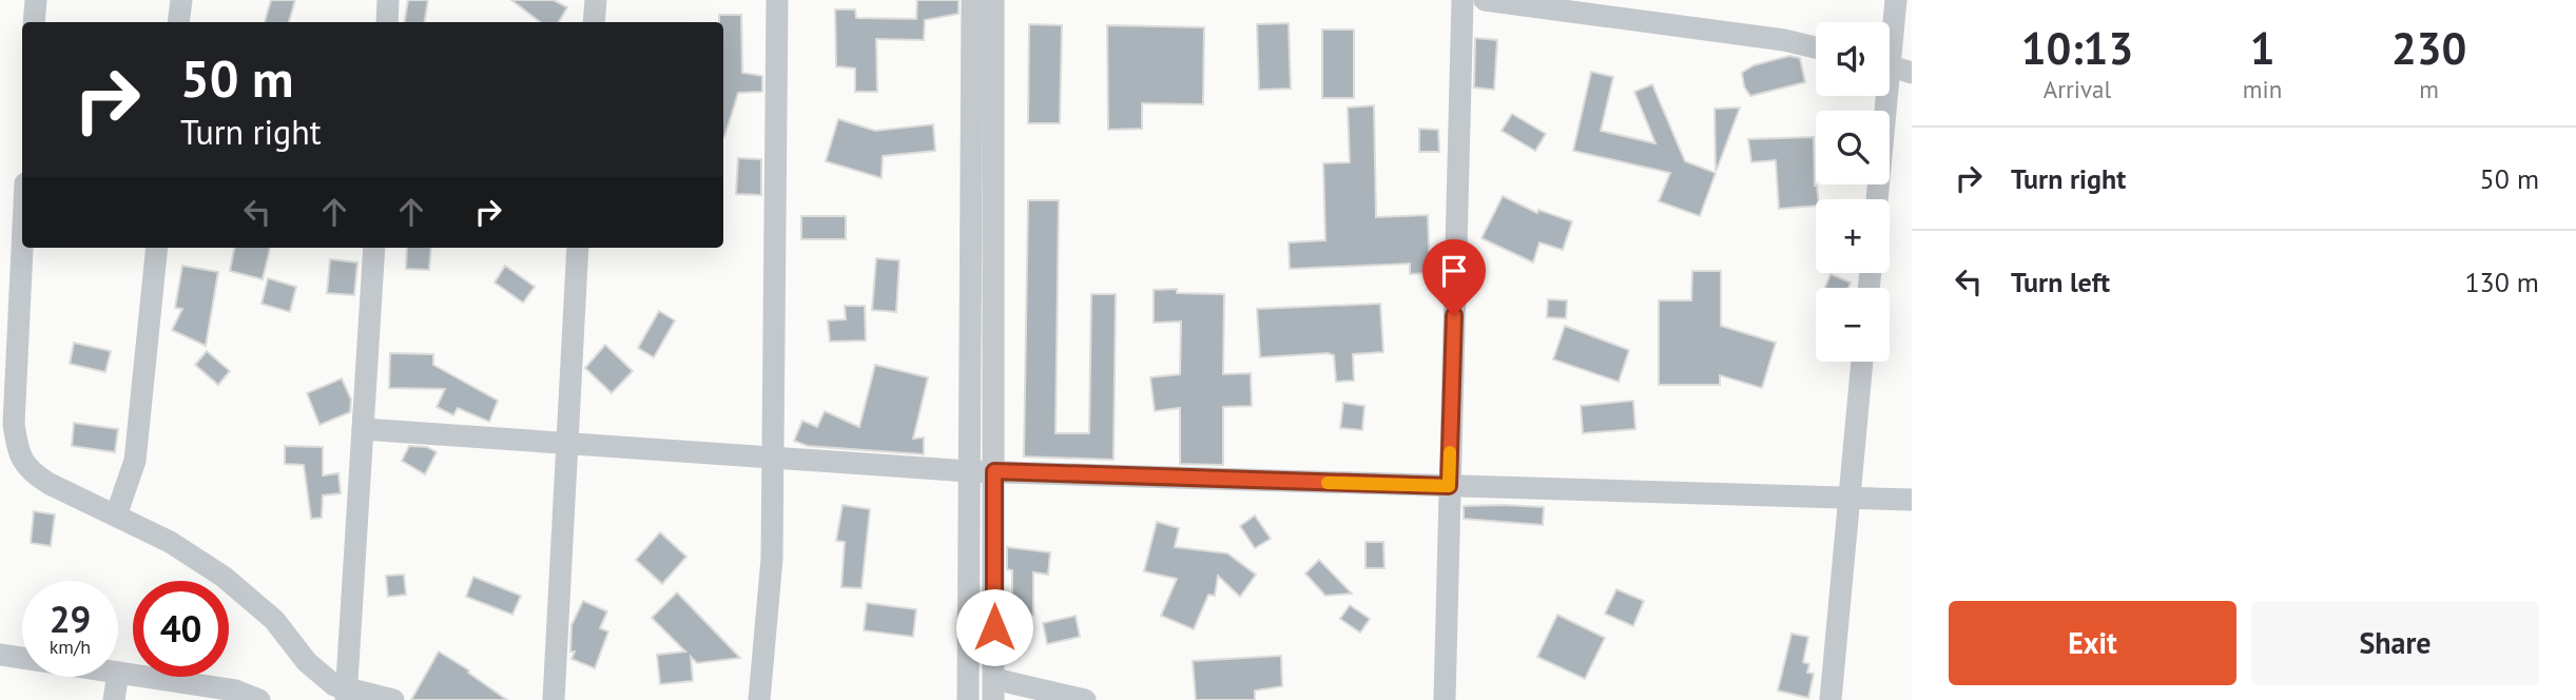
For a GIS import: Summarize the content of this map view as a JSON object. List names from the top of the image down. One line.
{"page":{"eta":["10:13","Arrival","1","min","230","m"],"map_buttons":["+","−"],"turn":["50 m","Turn right"],"list":[{"name":"Turn right","value":"50 m"},{"name":"Turn left","value":"130 m"}],"speed":"29 km/h","limit":"40","buttons":["Exit","Share"]}}
